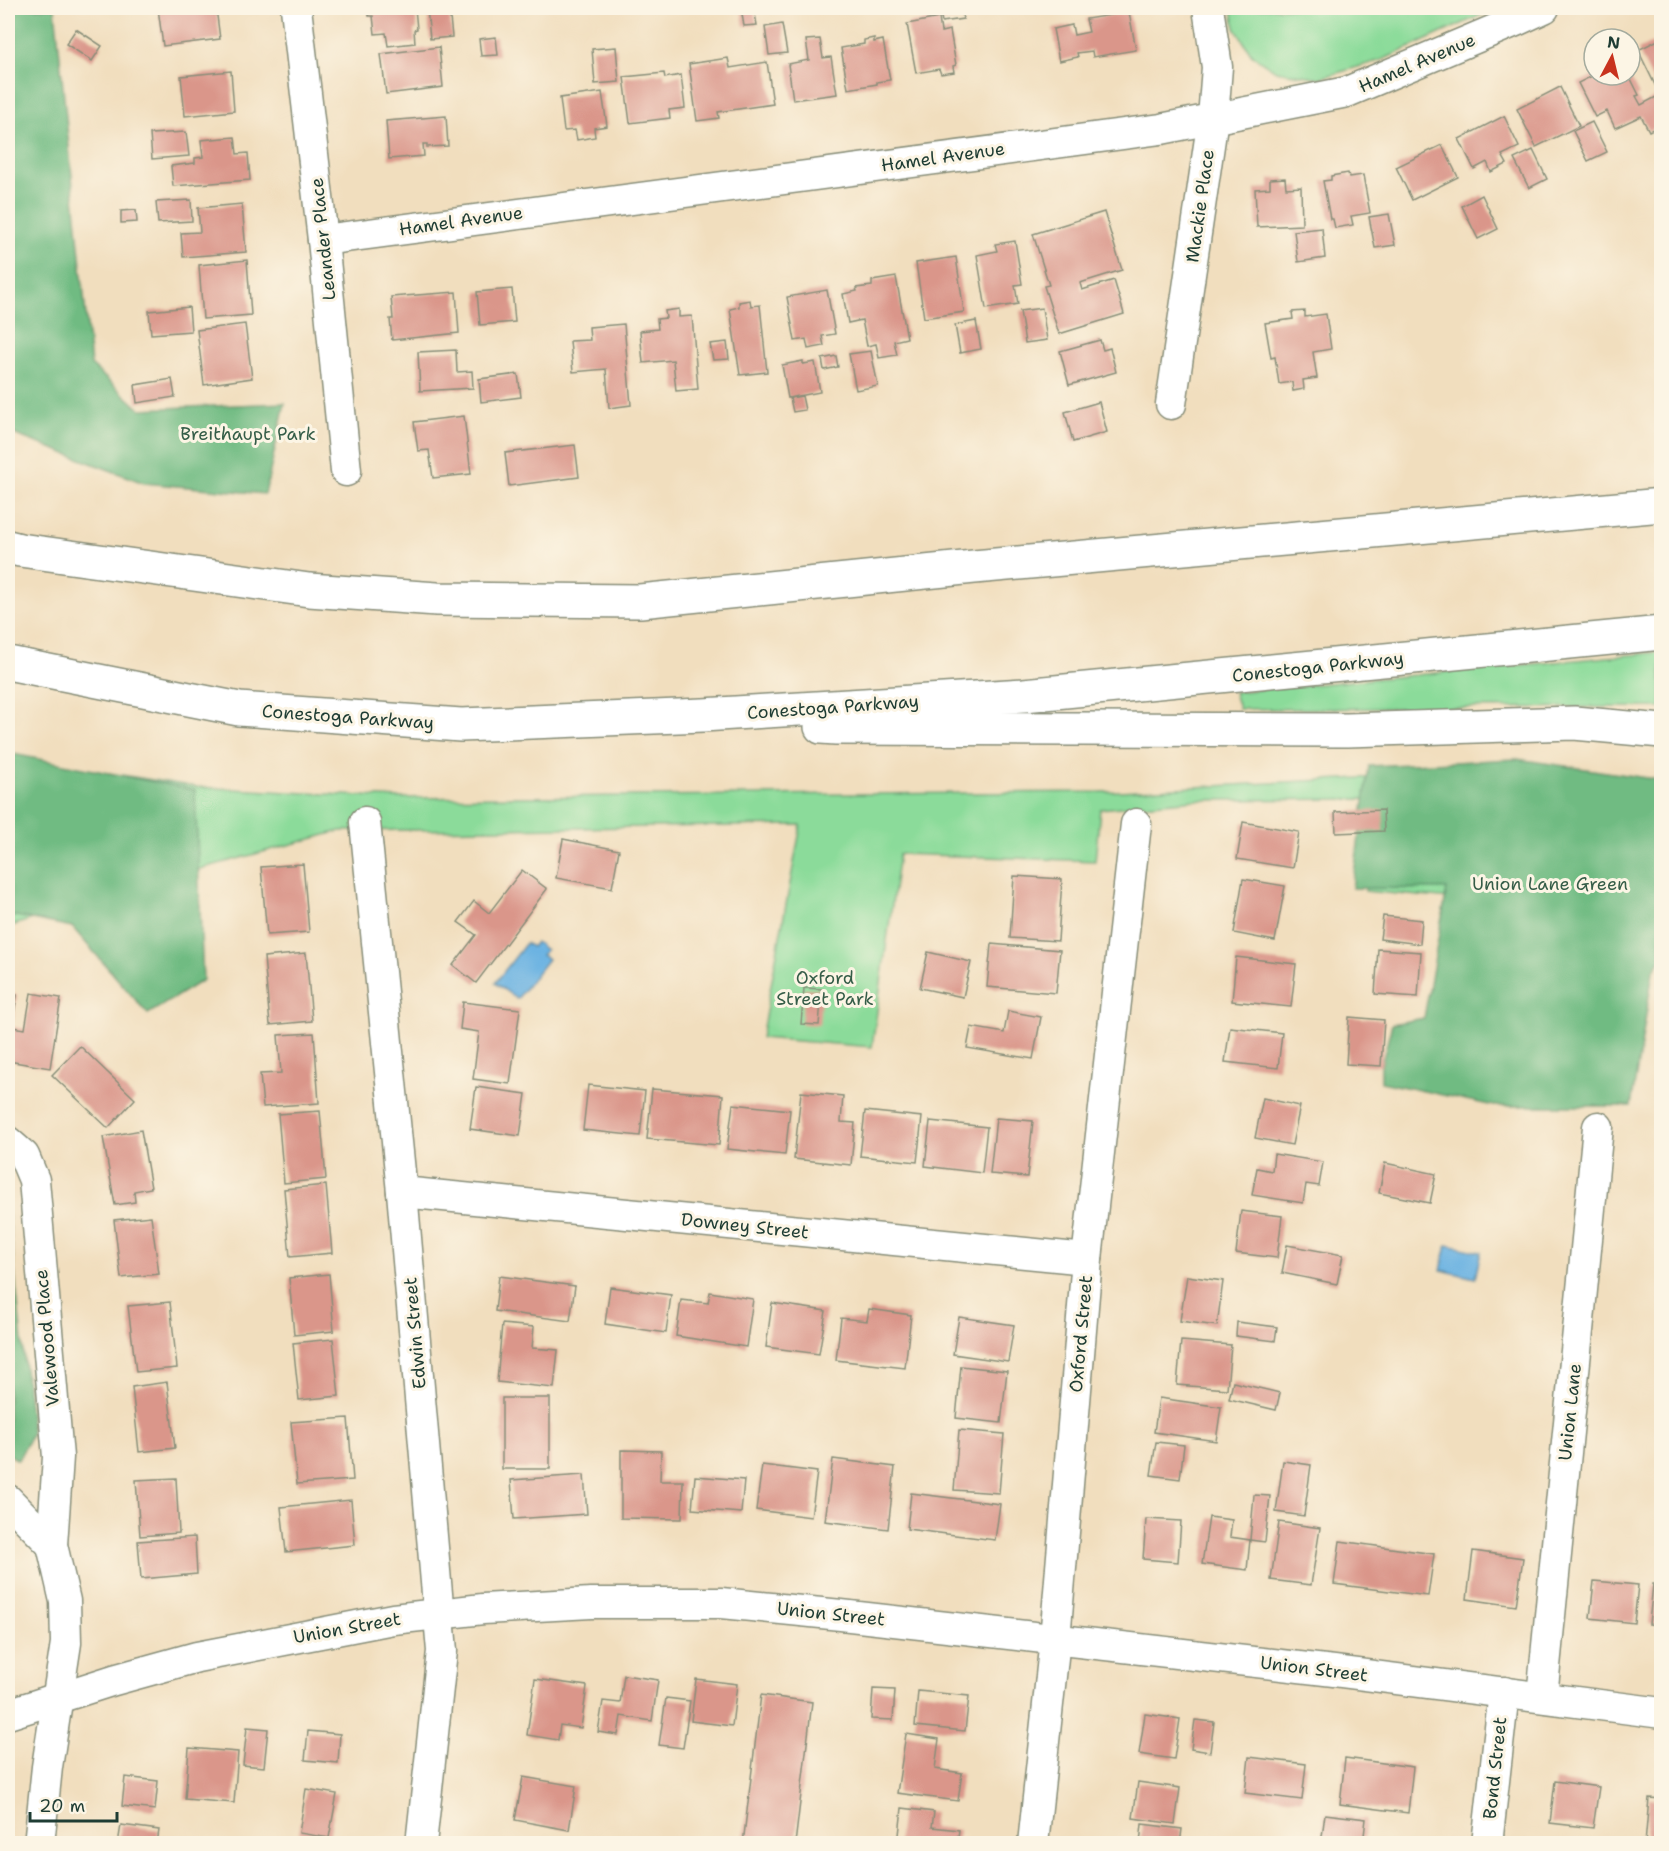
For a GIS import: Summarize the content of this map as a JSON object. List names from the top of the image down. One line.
{"streets":{"highway":["Conestoga Parkway"],"street":["Hamel Avenue","Mackie Place","Leander Place","Downey Street","Edwin Street","Oxford Street","Valewood Place","Union Lane","Union Street","Bond Street"]},"crossings":[["Hamel Avenue","Mackie Place"],["Hamel Avenue","Leander Place"],["Downey Street","Edwin Street"],["Downey Street","Oxford Street"],["Edwin Street","Union Street"],["Oxford Street","Union Street"],["Valewood Place","Union Street"],["Union Lane","Union Street"],["Union Street","Bond Street"]],"parks":["Breithaupt Park","Union Lane Green","Oxford Street Park"],"scale_bar":"20 m","north":"top"}
